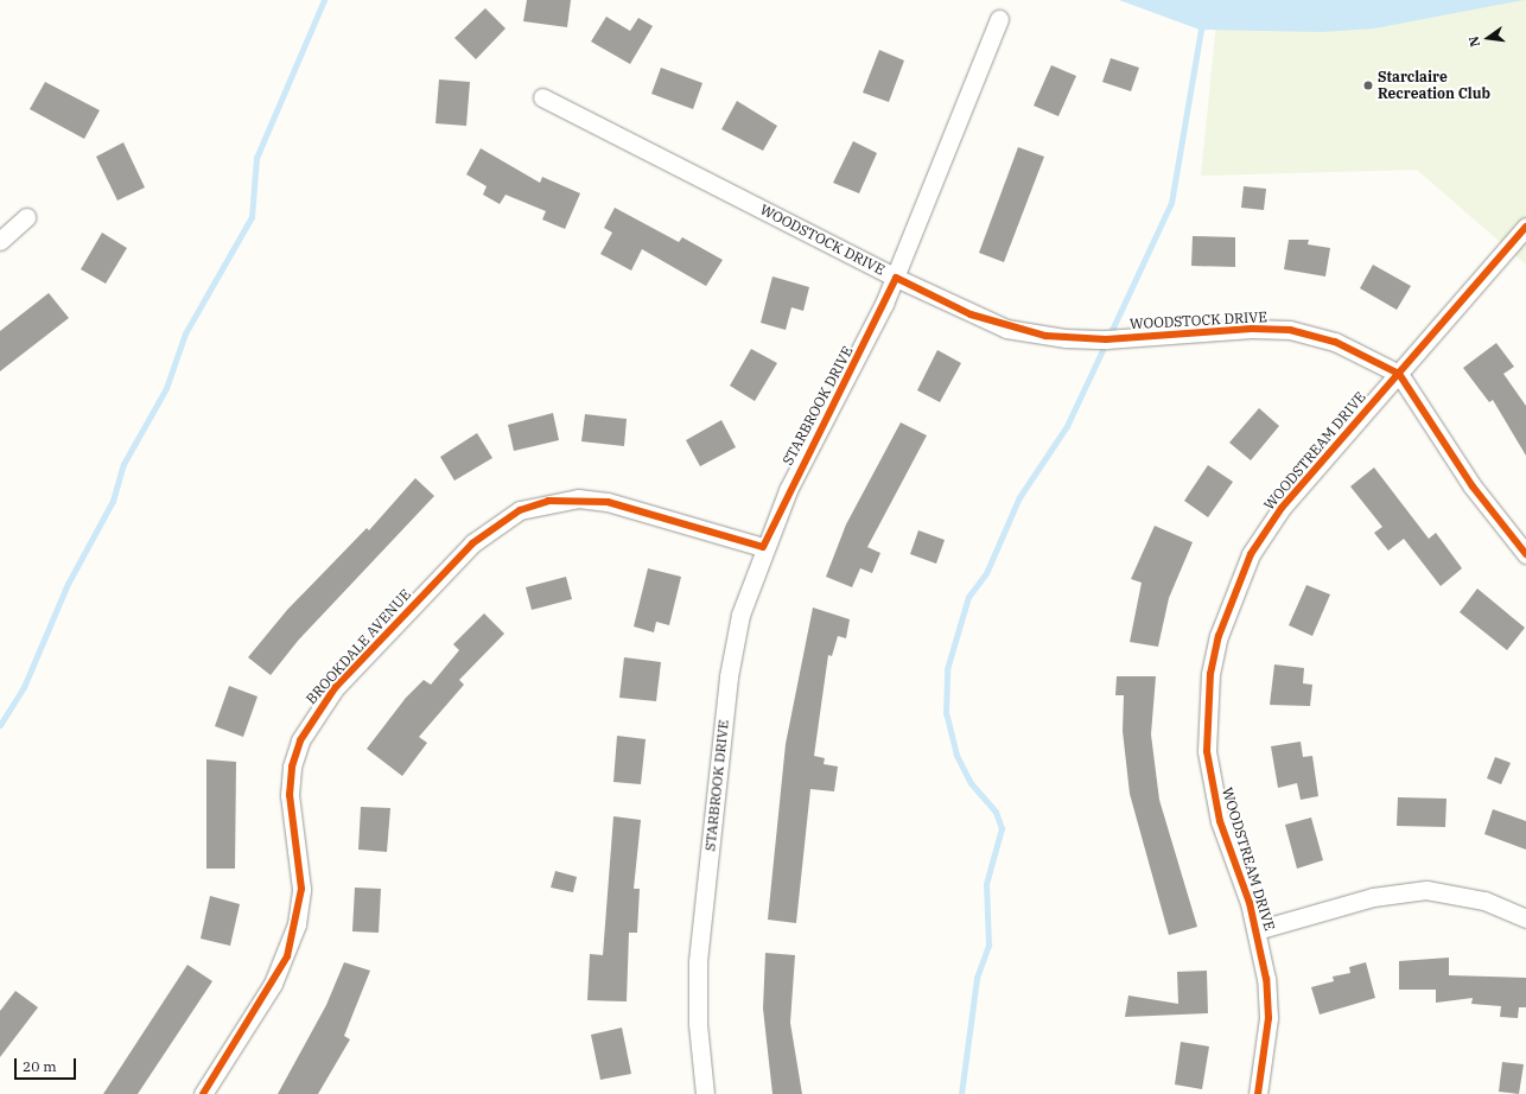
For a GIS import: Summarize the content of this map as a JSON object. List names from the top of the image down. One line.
{"streets":{"street":["WOODSTOCK DRIVE","STARBROOK DRIVE","WOODSTREAM DRIVE","BROOKDALE AVENUE"]},"crossings":[["WOODSTOCK DRIVE","STARBROOK DRIVE"],["WOODSTOCK DRIVE","WOODSTREAM DRIVE"],["STARBROOK DRIVE","BROOKDALE AVENUE"]],"places":["Starclaire Recreation Club"],"scale_bar":"20 m","north":"left"}
